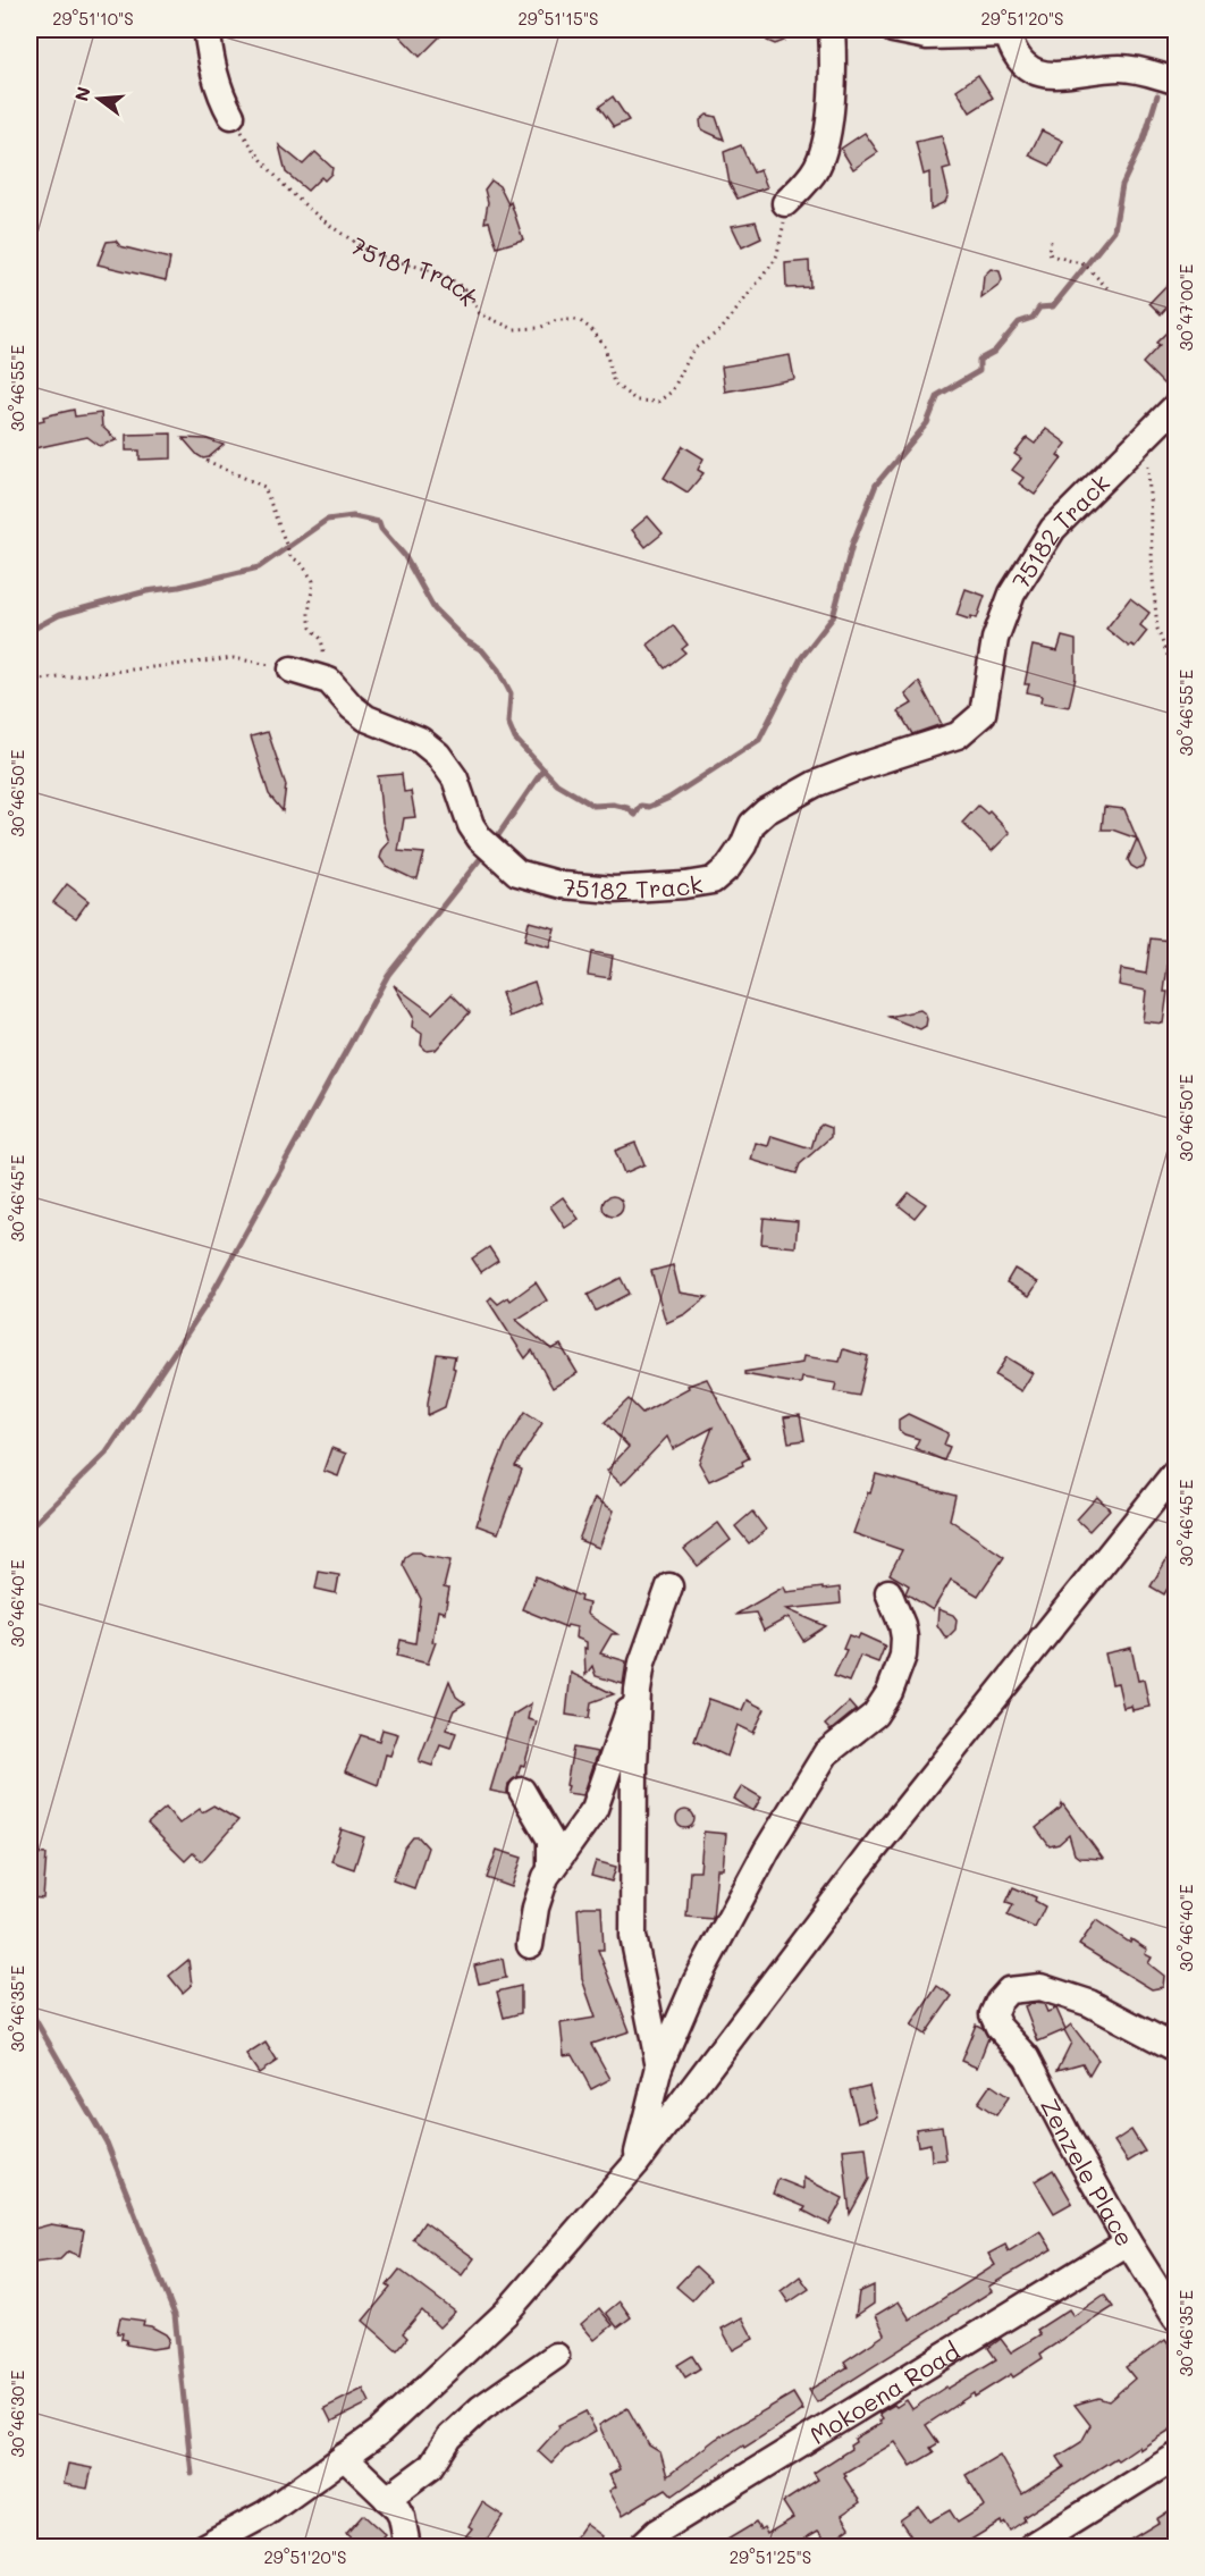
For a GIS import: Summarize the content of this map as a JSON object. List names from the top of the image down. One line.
{"streets":{"street":["75182 Track","Zenzele Place","Mokoena Road"],"path":["75181 Track"]},"crossings":[["Zenzele Place","Mokoena Road"]],"north":"left","coordinates":["29°51'10\"S","29°51'15\"S","29°51'20\"S","30°47'00\"E","30°46'55\"E","30°46'50\"E","30°46'45\"E","30°46'40\"E","30°46'35\"E","30°46'30\"E","29°51'25\"S"]}
